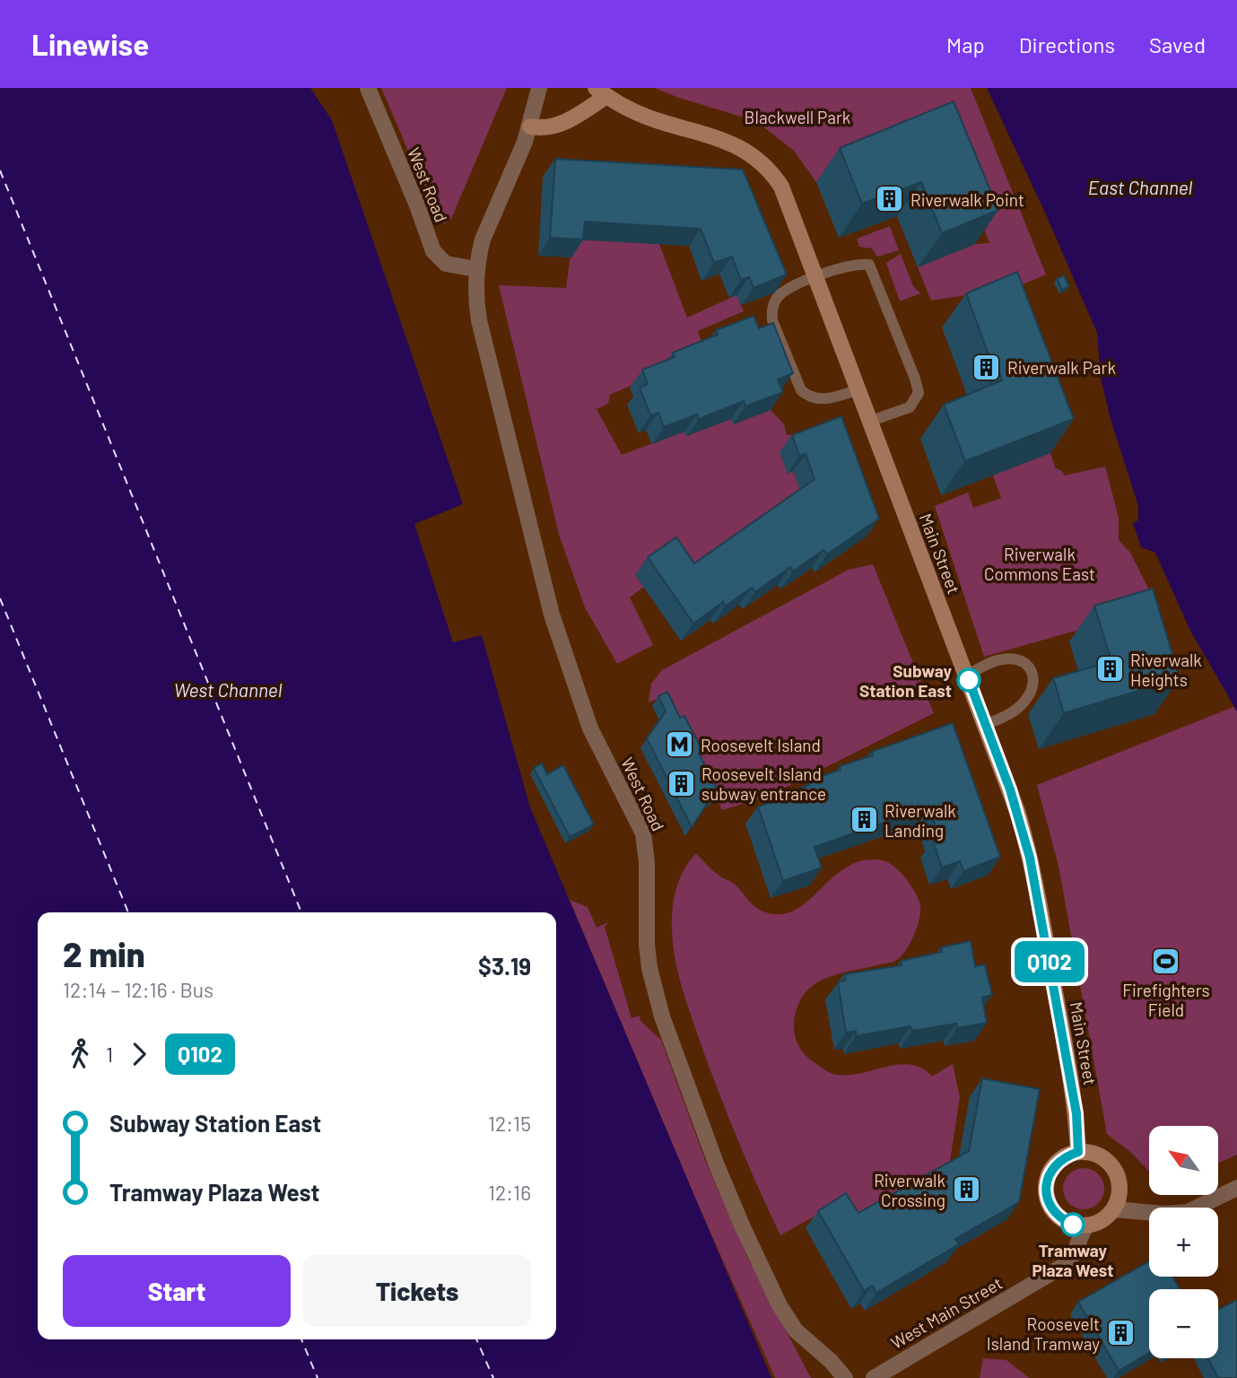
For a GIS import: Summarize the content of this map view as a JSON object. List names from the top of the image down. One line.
{"streets":{"street":["West Road","Main Street","West Main Street"]},"crossings":[["Main Street","West Main Street"]],"water":["East Channel","West Channel"],"parks":["Blackwell Park","Riverwalk Commons East"],"places":{"building":["Riverwalk Point","Riverwalk Park","Riverwalk Heights","Roosevelt Island subway entrance","Riverwalk Landing","Riverwalk Crossing","Roosevelt Island Tramway"],"other":["Subway Station East","Tramway Plaza West"],"metro station":["Roosevelt Island"],"sports":["Firefighters Field"]},"lines":["bus line Q102"],"north":"top left","page":{"header":"Linewise","nav":["Map","Directions","Saved"],"on_map":"Q102","heading":["2 min","12:14 – 12:16 · Bus","$3.19"],"legs":["1","Q102"],"list":[{"name":"Subway Station East","value":"12:15"},{"name":"Tramway Plaza West","value":"12:16"}],"map_buttons":["+","−"],"buttons":["Start","Tickets"]}}
